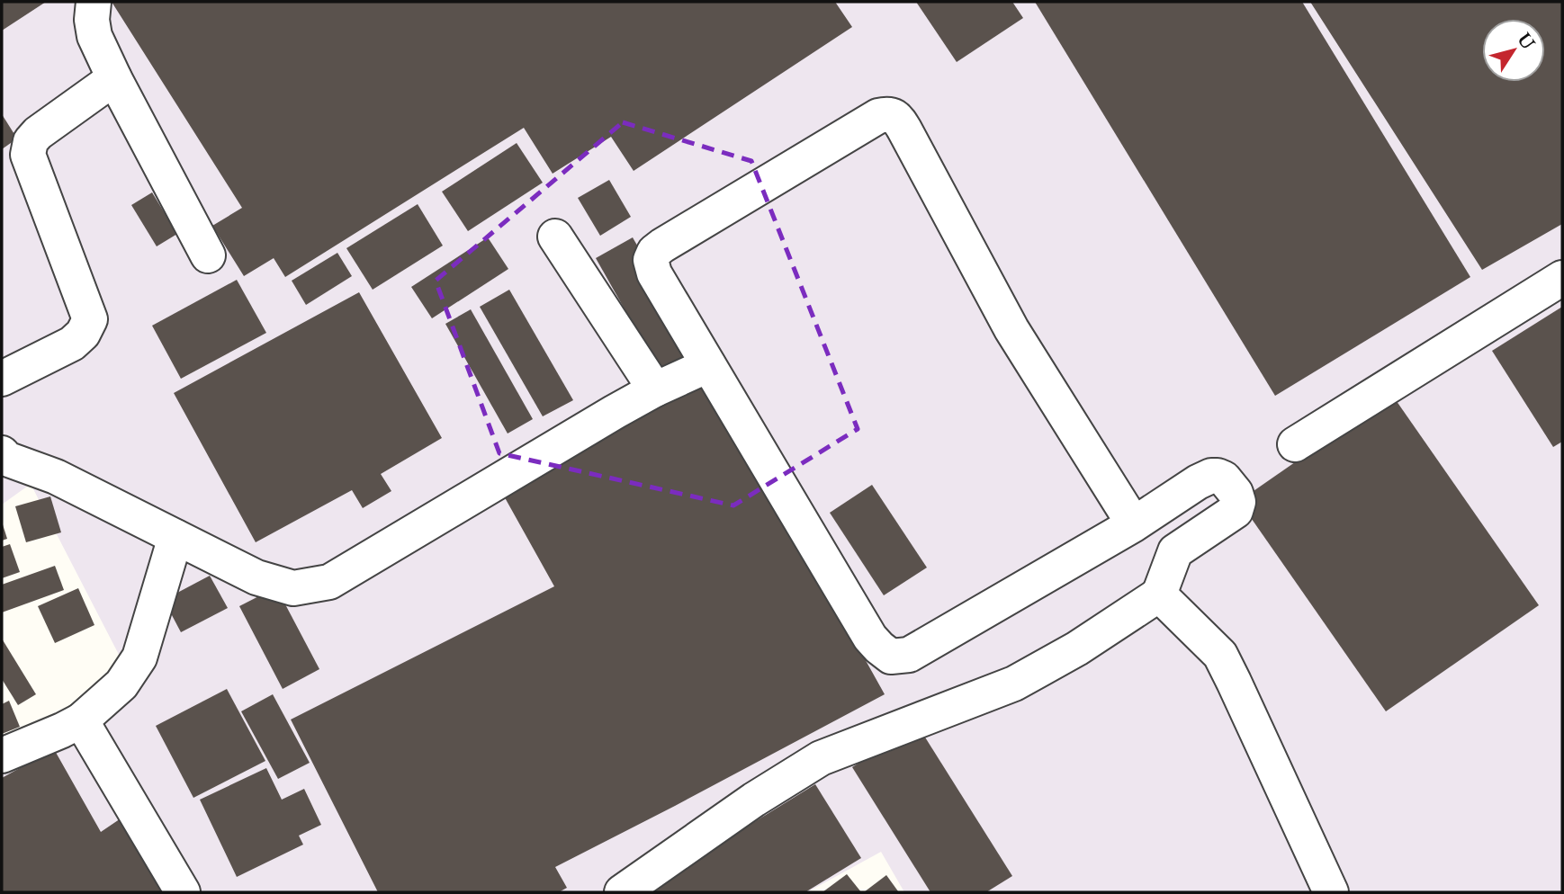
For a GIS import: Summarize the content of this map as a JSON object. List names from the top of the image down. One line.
{"north":"top right"}
